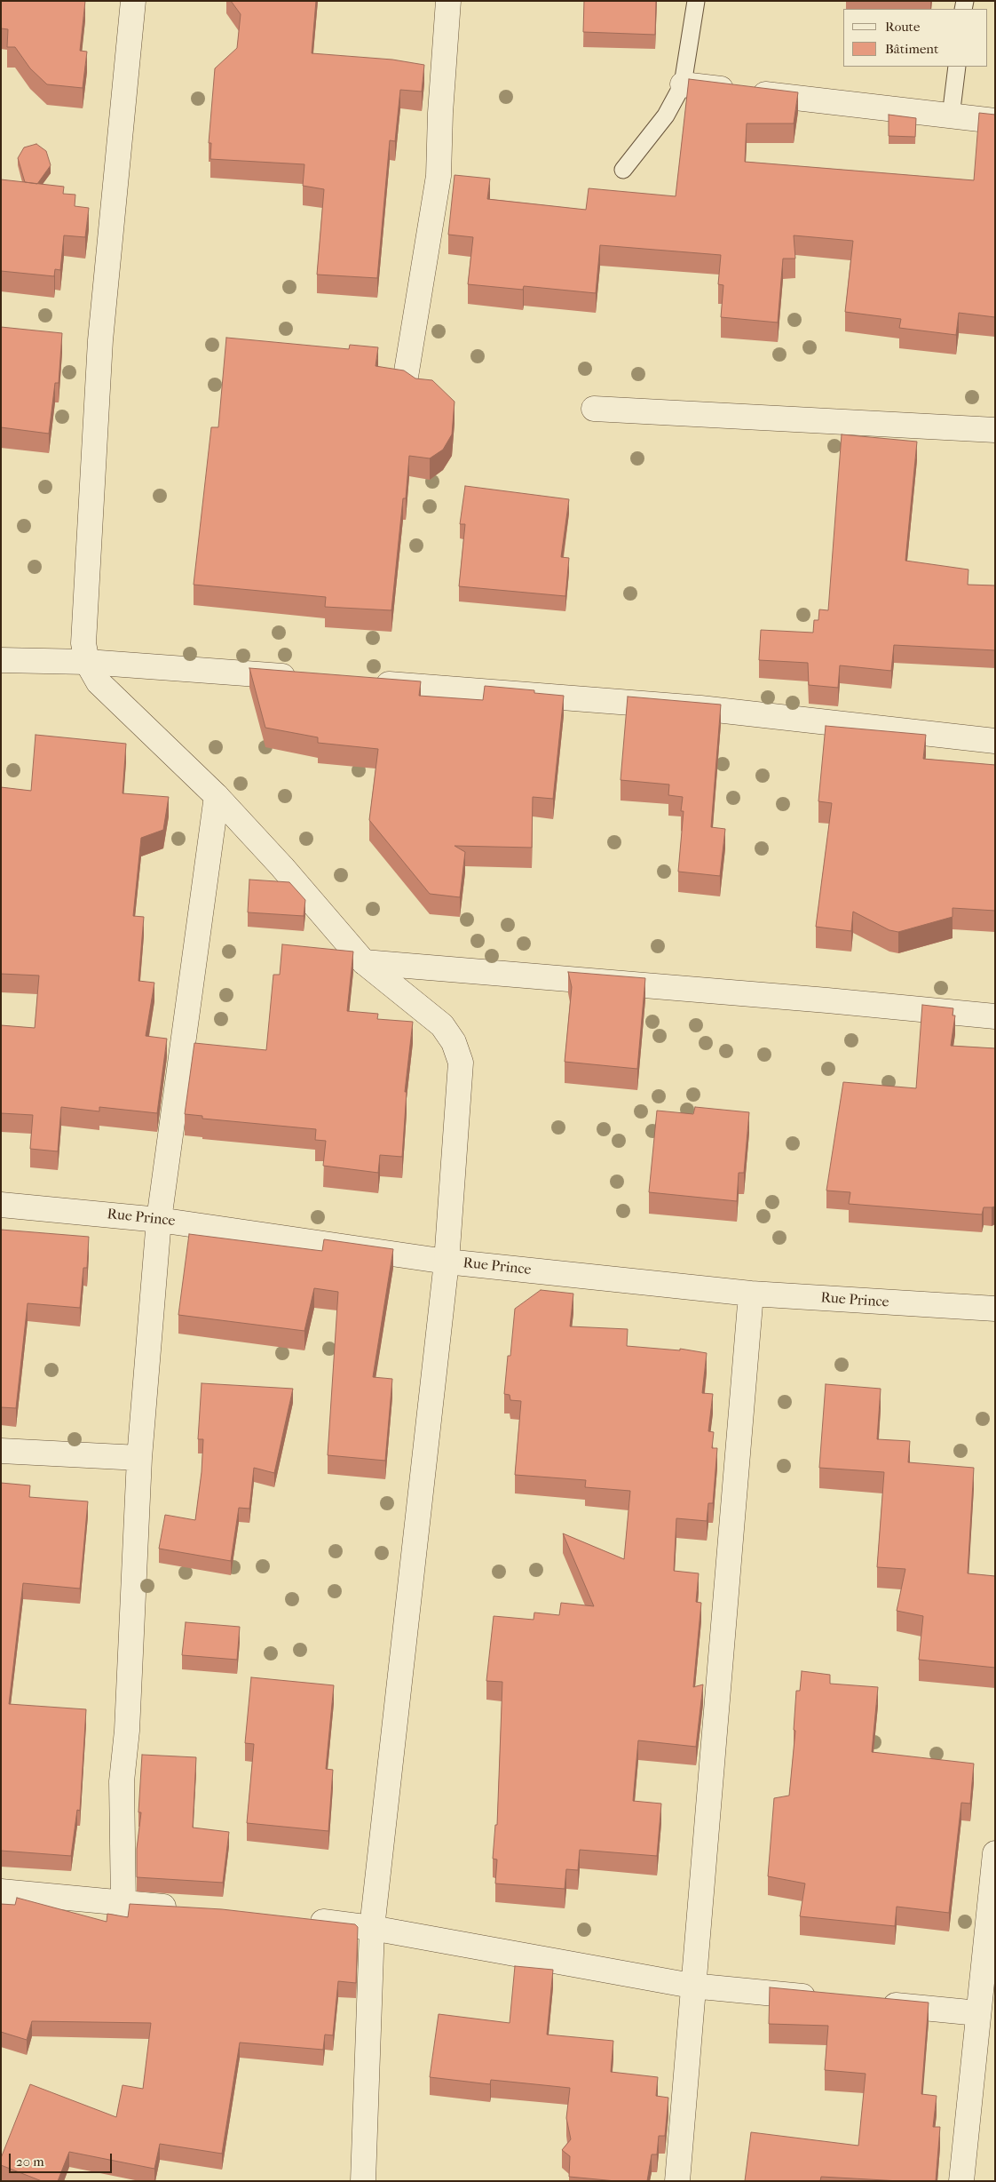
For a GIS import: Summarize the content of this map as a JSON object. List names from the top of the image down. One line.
{"streets":{"street":["Rue Prince"]},"legend":["Route","Bâtiment"],"scale_bar":"20 m"}
